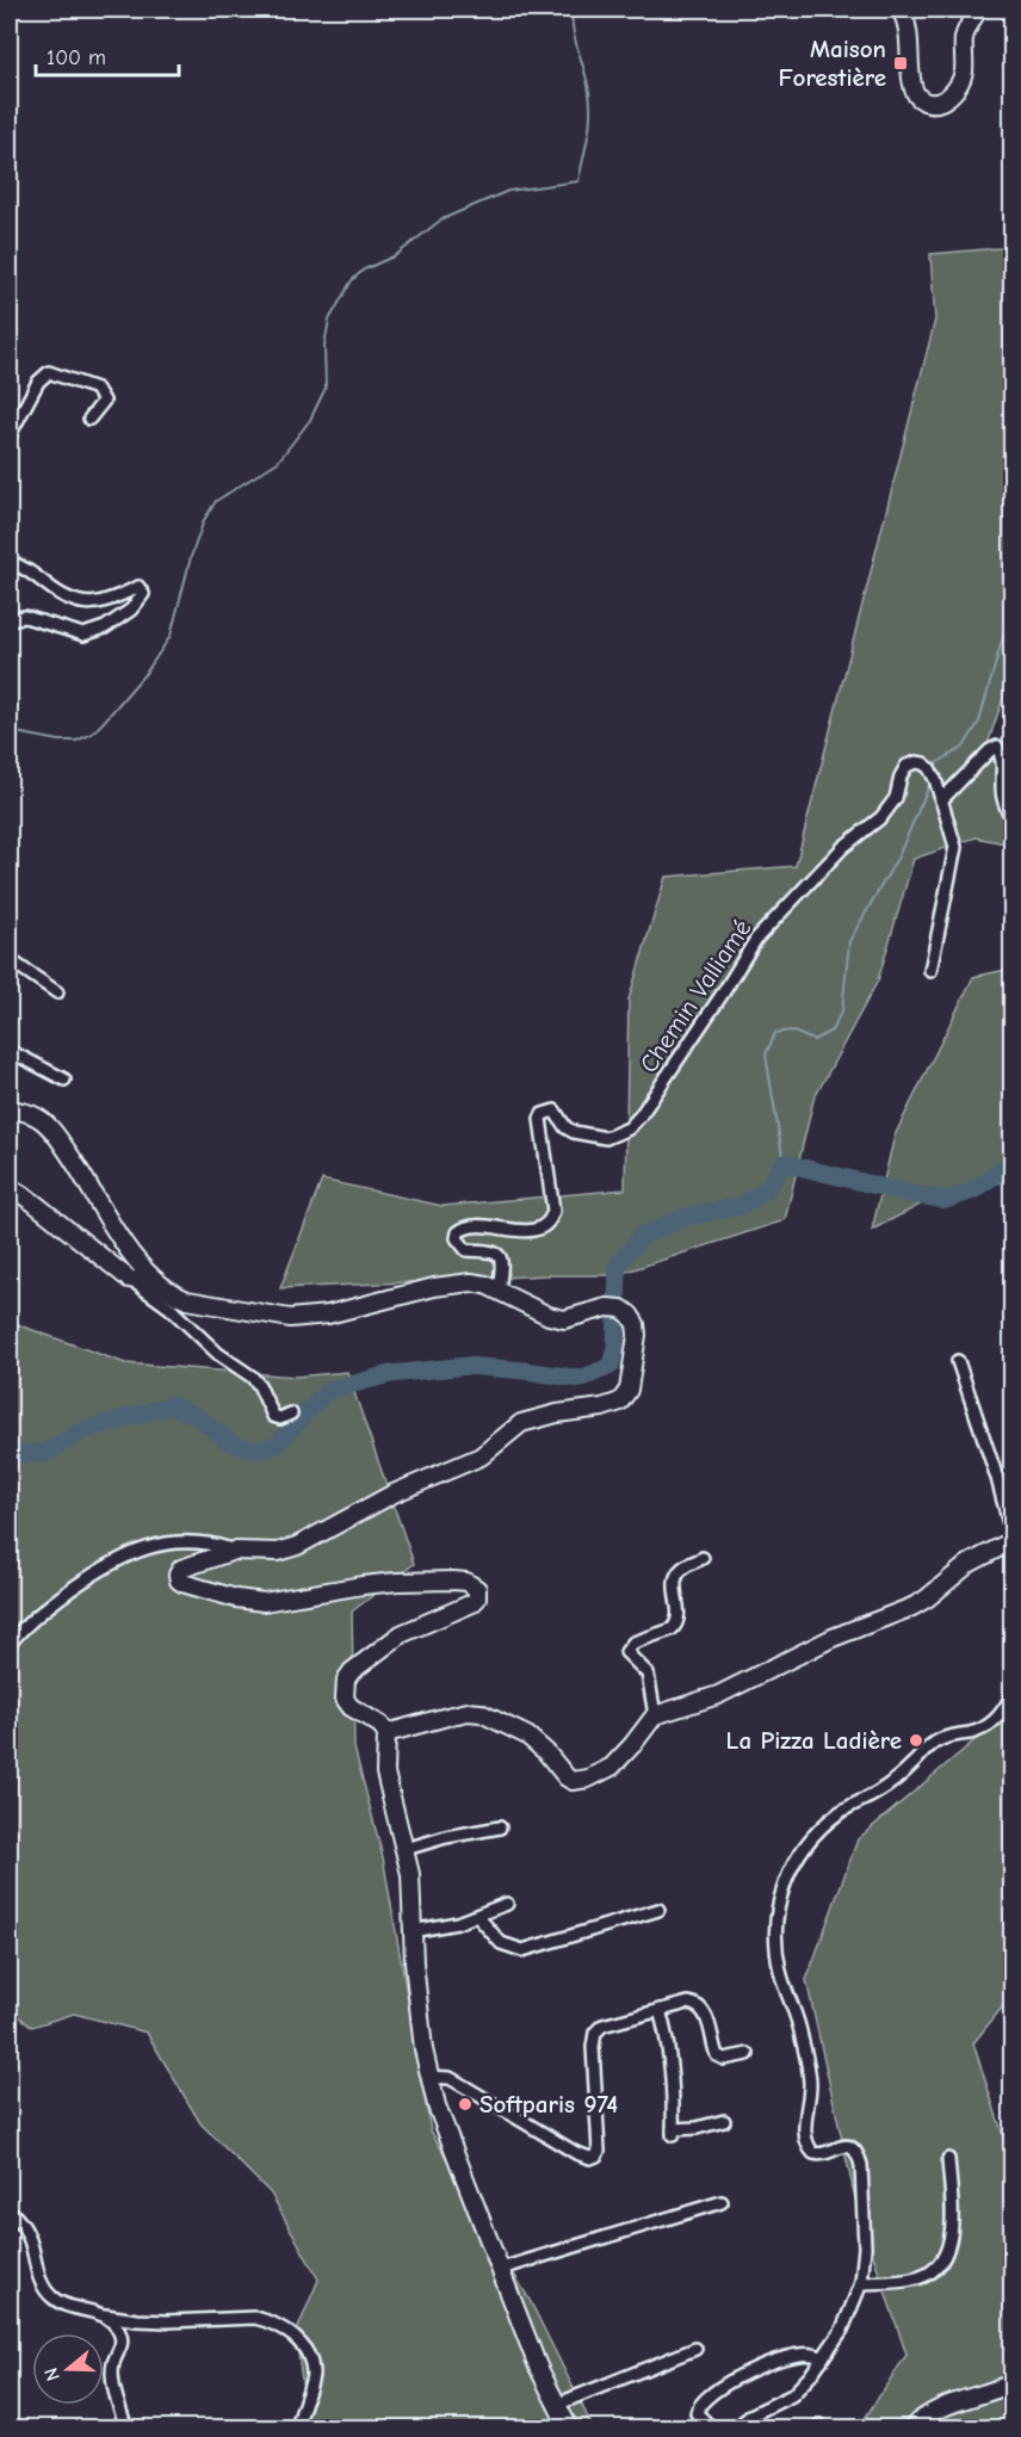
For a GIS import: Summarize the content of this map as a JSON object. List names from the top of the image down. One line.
{"streets":{"street":["Chemin Valliamé"]},"places":{"transit":["Maison Forestière"],"other":["La Pizza Ladière","Softparis 974"]},"scale_bar":"100 m","north":"left"}
